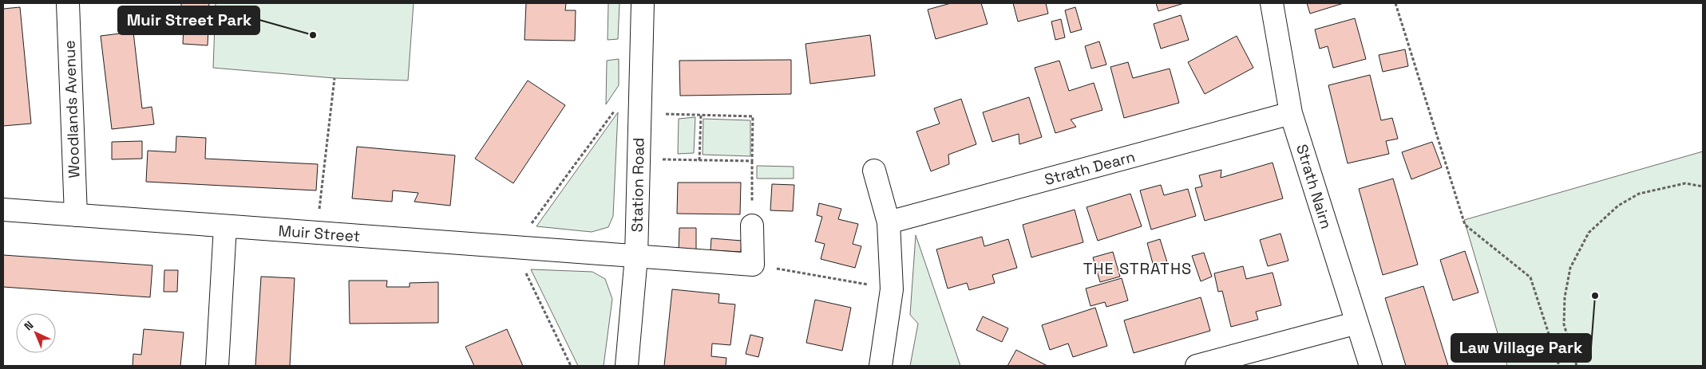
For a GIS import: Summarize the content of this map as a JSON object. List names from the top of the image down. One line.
{"streets":{"street":["Woodlands Avenue","Strath Dearn","Station Road","Strath Nairn","Muir Street"]},"crossings":[["Woodlands Avenue","Muir Street"],["Strath Dearn","Strath Nairn"],["Station Road","Muir Street"]],"districts":["THE STRATHS"],"places":["Muir Street Park","Law Village Park"],"north":"top left"}
